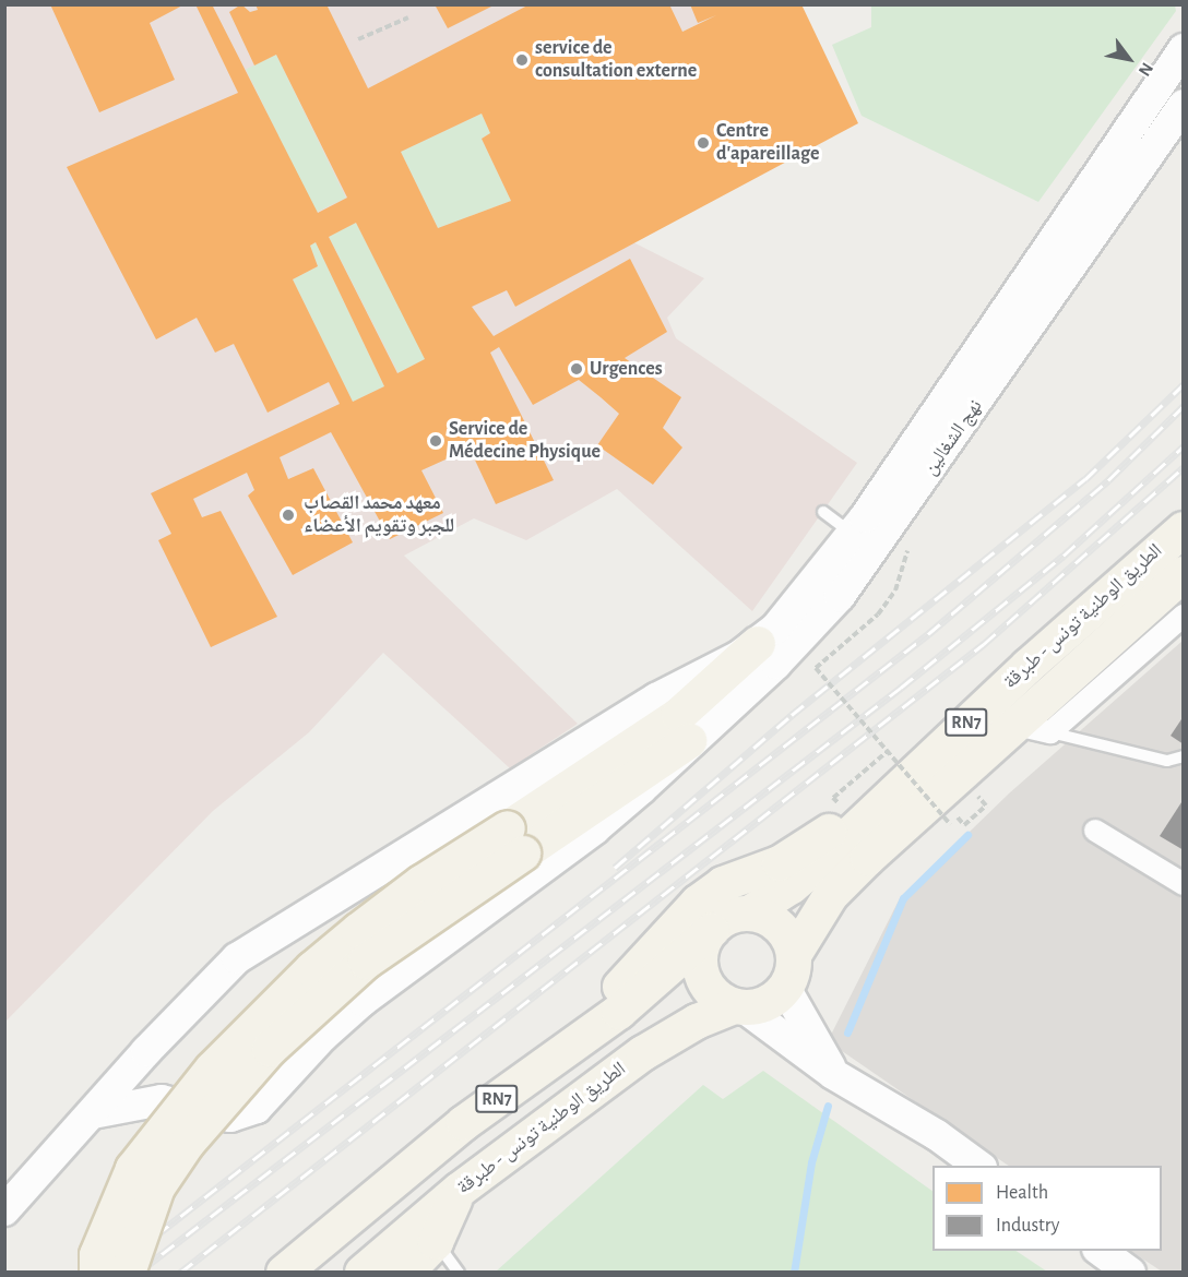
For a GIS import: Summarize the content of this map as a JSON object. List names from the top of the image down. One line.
{"streets":{"main road":["الطريق الوطنية تونس - طبرقة","RN7"],"street":["نهج الشغالين"]},"crossings":[["الطريق الوطنية تونس - طبرقة","RN7"]],"places":["service de consultation externe","Centre d'apareillage","Urgences","Service de Médecine Physique","معهد محمد القصاب للجبر وتقويم الأعضاء"],"legend":["Health","Industry"],"north":"bottom right"}
